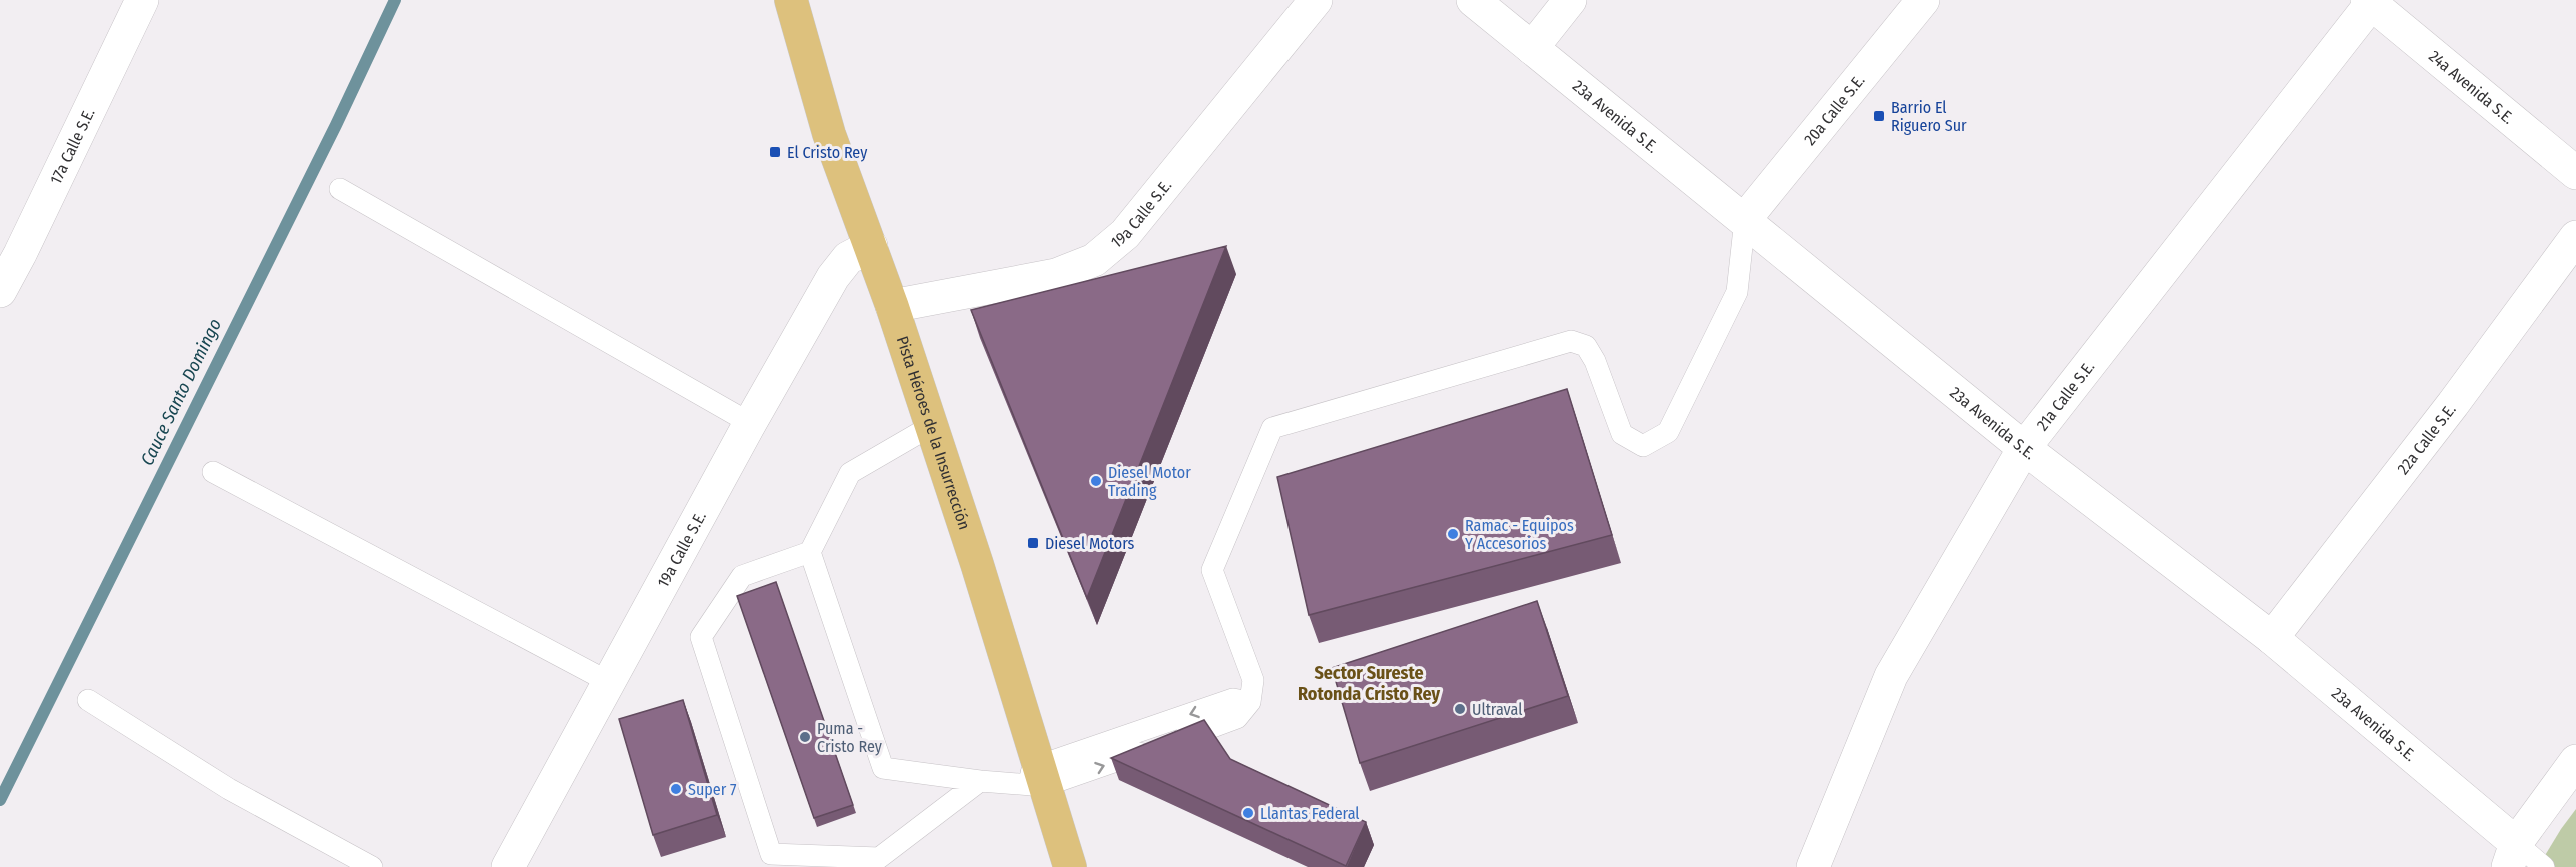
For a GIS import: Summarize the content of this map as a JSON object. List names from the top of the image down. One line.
{"streets":{"main road":["Pista Héroes de la Insurrección"],"street":["24a Avenida S.E.","20a Calle S.E.","23a Avenida S.E.","17a Calle S.E.","19a Calle S.E.","21a Calle S.E.","22a Calle S.E."]},"crossings":[["24a Avenida S.E.","21a Calle S.E."],["20a Calle S.E.","23a Avenida S.E."],["23a Avenida S.E.","21a Calle S.E."],["23a Avenida S.E.","22a Calle S.E."],["19a Calle S.E.","Pista Héroes de la Insurrección"]],"districts":["Sector Sureste Rotonda Cristo Rey"],"water":["Cauce Santo Domingo"],"places":{"transit":["Barrio El Riguero Sur","El Cristo Rey","Diesel Motors"],"other":["Diesel Motor Trading","Ramac - Equipos Y Accesorios","Ultraval","Puma - Cristo Rey","Super 7","Llantas Federal"]}}
